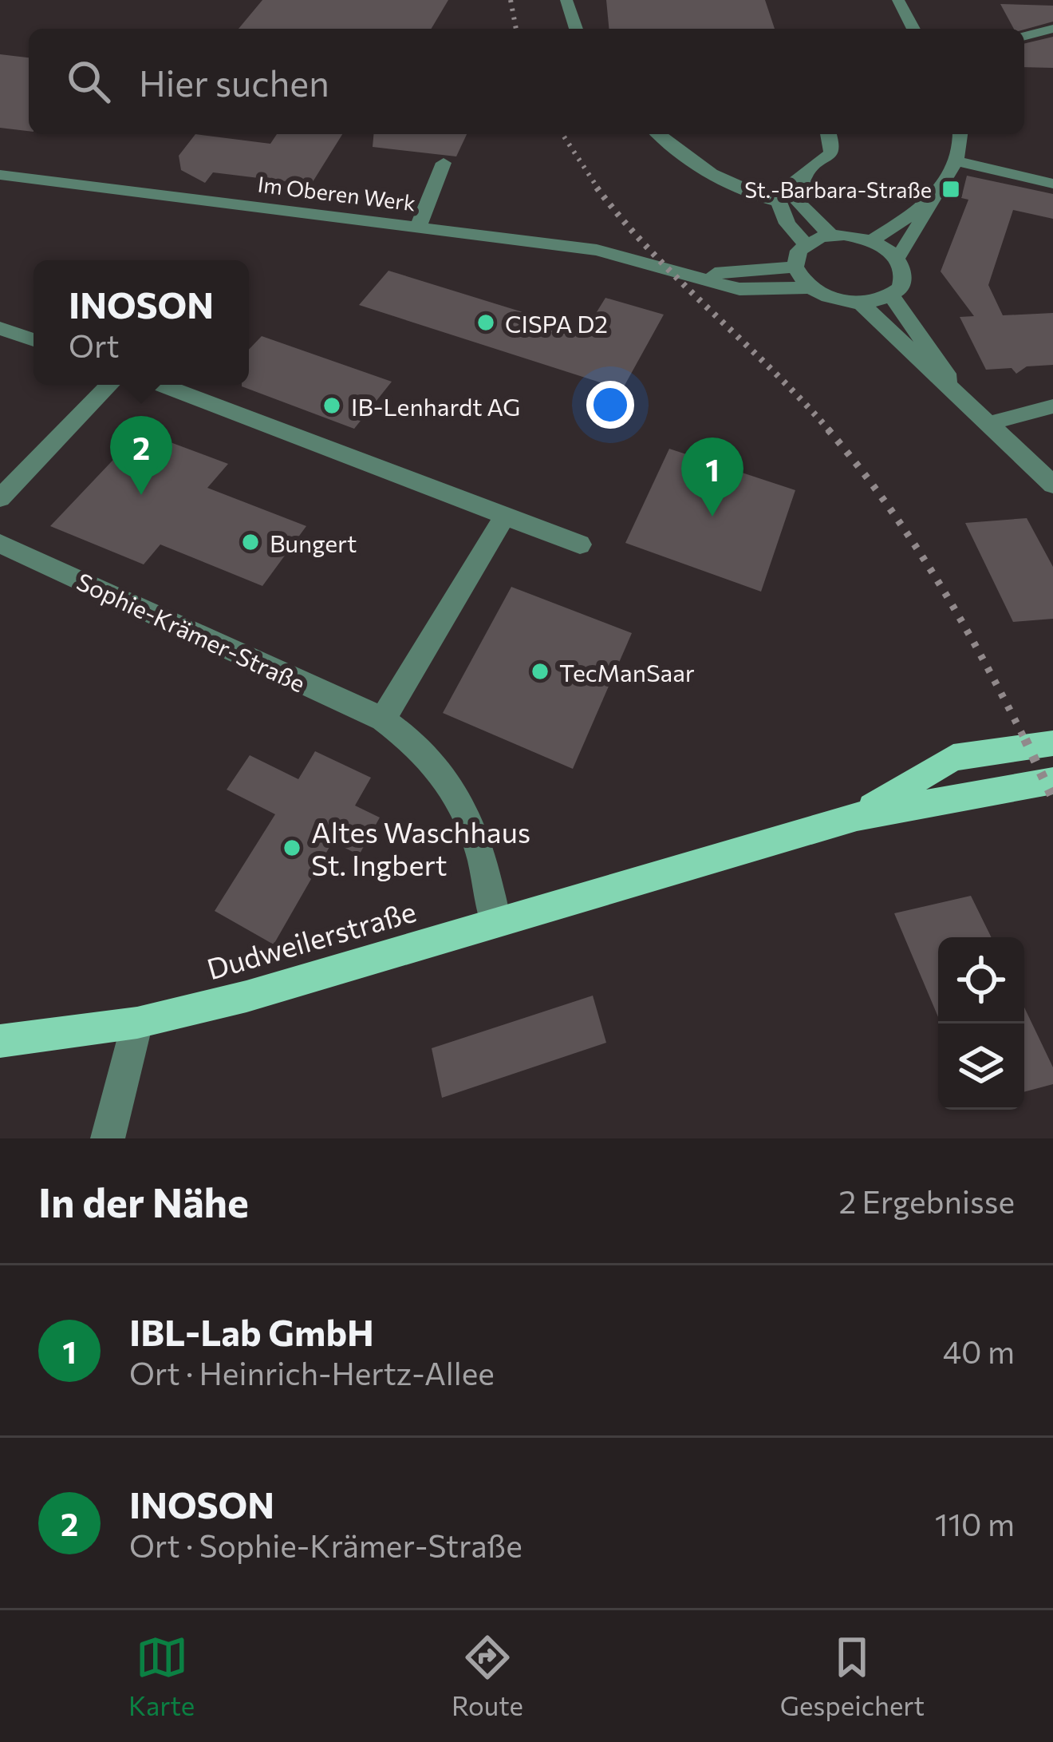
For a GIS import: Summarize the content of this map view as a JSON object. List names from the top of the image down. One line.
{"streets":{"main road":["Dudweilerstraße"],"street":["Im Oberen Werk","Sophie-Krämer-Straße"]},"crossings":[["Sophie-Krämer-Straße","Dudweilerstraße"]],"places":{"transit":["St.-Barbara-Straße"],"other":["CISPA D2","IB-Lenhardt AG","Bungert","TecManSaar","Altes Waschhaus St. Ingbert"]},"page":{"search":"Hier suchen","popup":["INOSON","Ort"],"pins":["2","1"],"heading":["In der Nähe","2 Ergebnisse"],"list":[{"mark":"1","name":"IBL-Lab GmbH","note":"Ort · Heinrich-Hertz-Allee","value":"40 m"},{"mark":"2","name":"INOSON","note":"Ort · Sophie-Krämer-Straße","value":"110 m"}],"nav":["Karte","Route","Gespeichert"]}}
